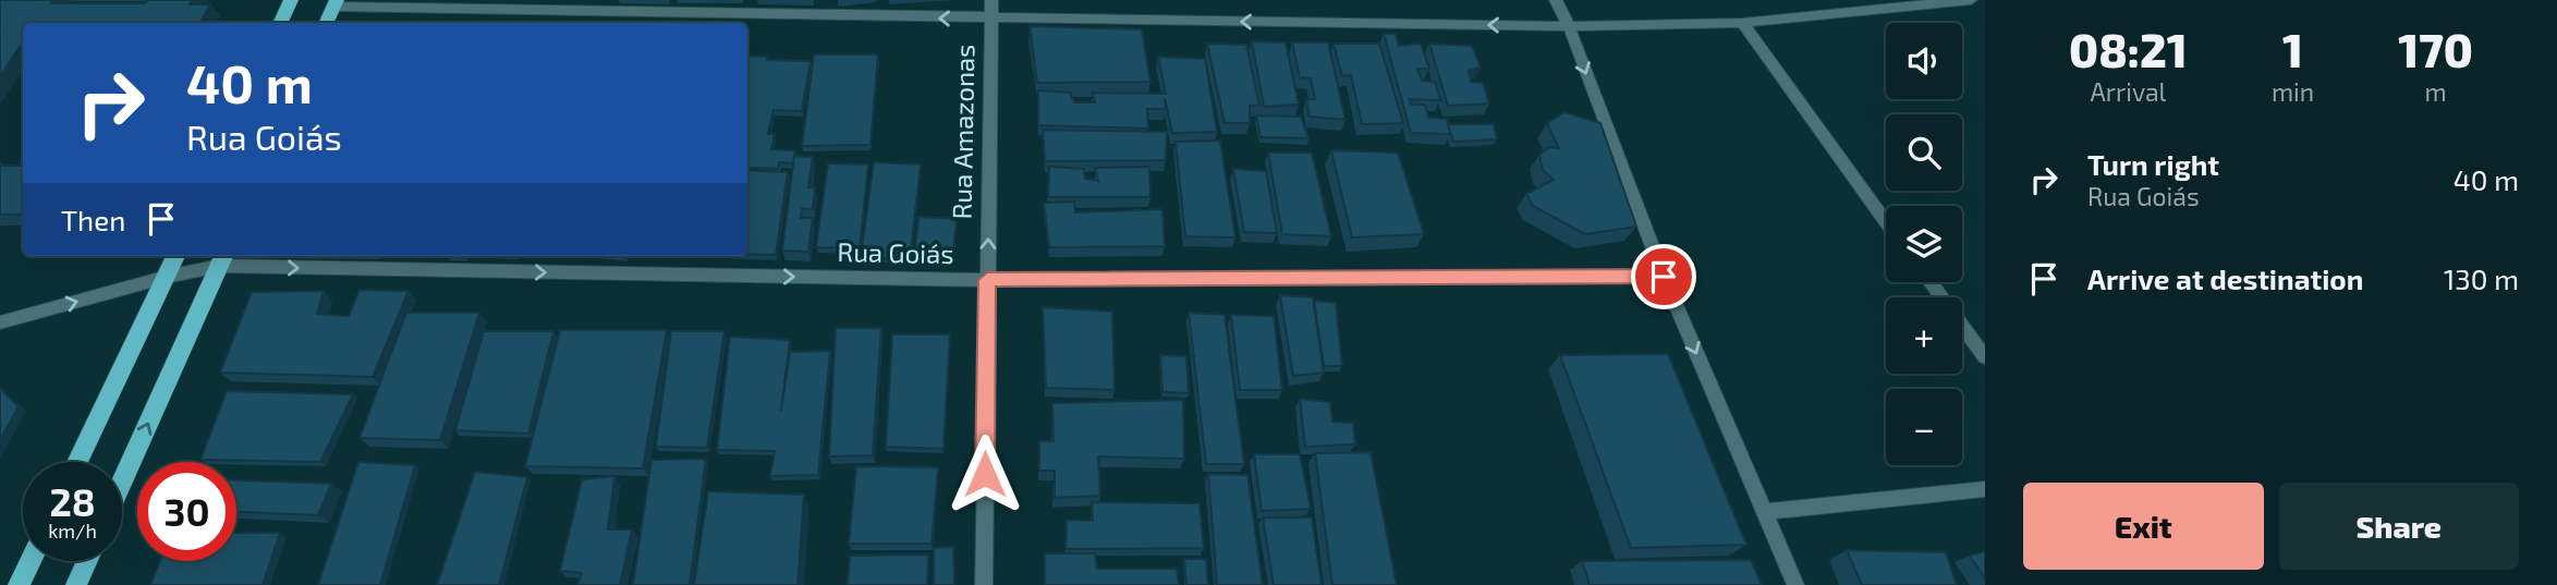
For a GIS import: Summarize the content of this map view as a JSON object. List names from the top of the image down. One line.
{"streets":{"street":["Rua Amazonas","Rua Goiás"]},"crossings":[["Rua Amazonas","Rua Goiás"]],"one_way":["Rua Amazonas","Rua Goiás"],"page":{"eta":["08:21","Arrival","1","min","170","m"],"map_buttons":["+","−"],"turn":["40 m","Rua Goiás"],"list":[{"name":"Turn right","note":"Rua Goiás","value":"40 m"},{"name":"Arrive at destination","value":"130 m"}],"then":"Then","speed":"28 km/h","limit":"30","buttons":["Exit","Share"]}}
